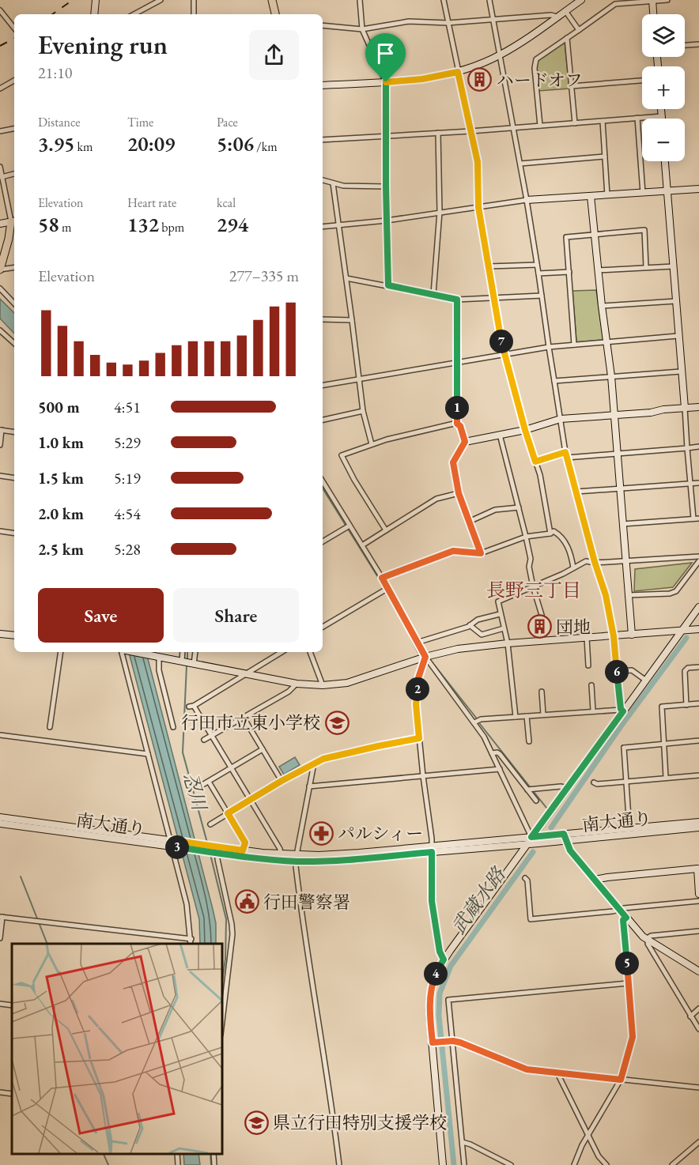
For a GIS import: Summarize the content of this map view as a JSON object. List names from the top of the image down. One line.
{"streets":{"street":["南大通り"]},"districts":["長野三丁目"],"water":["忍川","武蔵水路"],"places":{"building":["ハードオフ","団地"],"school or university":["行田市立東小学校","県立行田特別支援学校"],"pharmacy":["パルシィー"],"public building":["行田警察署"]},"page":{"map_buttons":["+","−"],"heading":["Evening run","21:10"],"stats":[["Distance","3.95 km"],["Time","20:09"],["Pace","5:06 /km"],["Elevation","58 m"],["Heart rate","132 bpm"],["kcal","294"]],"chart":["Elevation","277–335 m"],"pins":["7","1","6","2","3","5","4"],"list":[{"name":"500 m","note":"4:51"},{"name":"1.0 km","note":"5:29"},{"name":"1.5 km","note":"5:19"},{"name":"2.0 km","note":"4:54"},{"name":"2.5 km","note":"5:28"}],"buttons":["Save","Share"]}}
